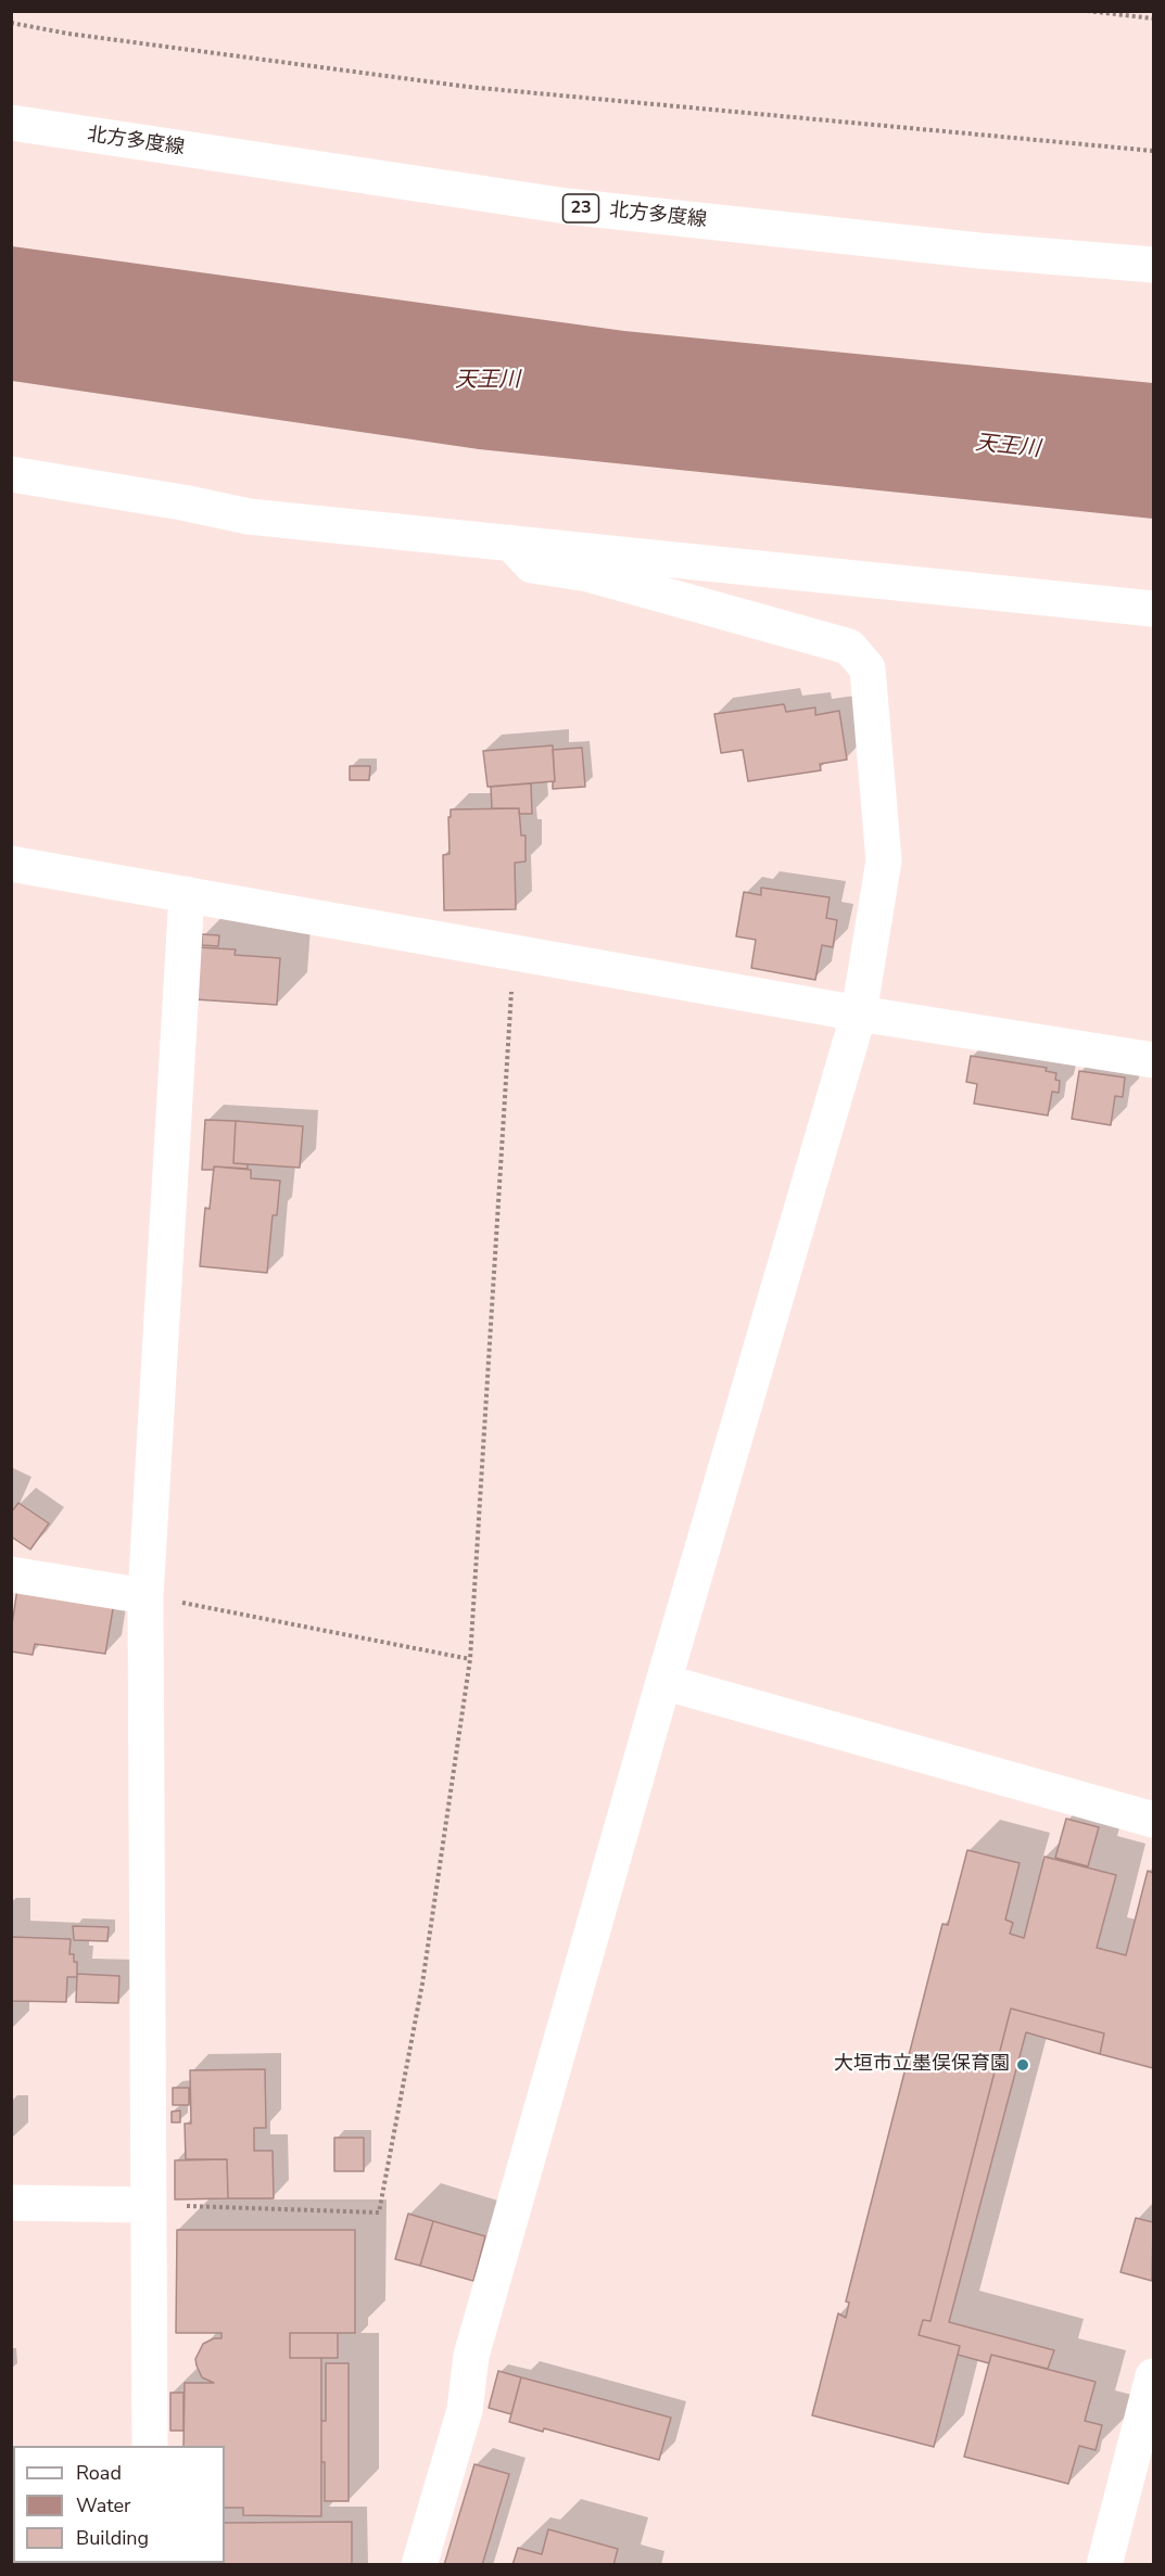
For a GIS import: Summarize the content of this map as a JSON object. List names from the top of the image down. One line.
{"streets":{"street":["北方多度線","23"]},"water":["天王川"],"places":["大垣市立墨俣保育園"],"legend":["Road","Water","Building"]}
